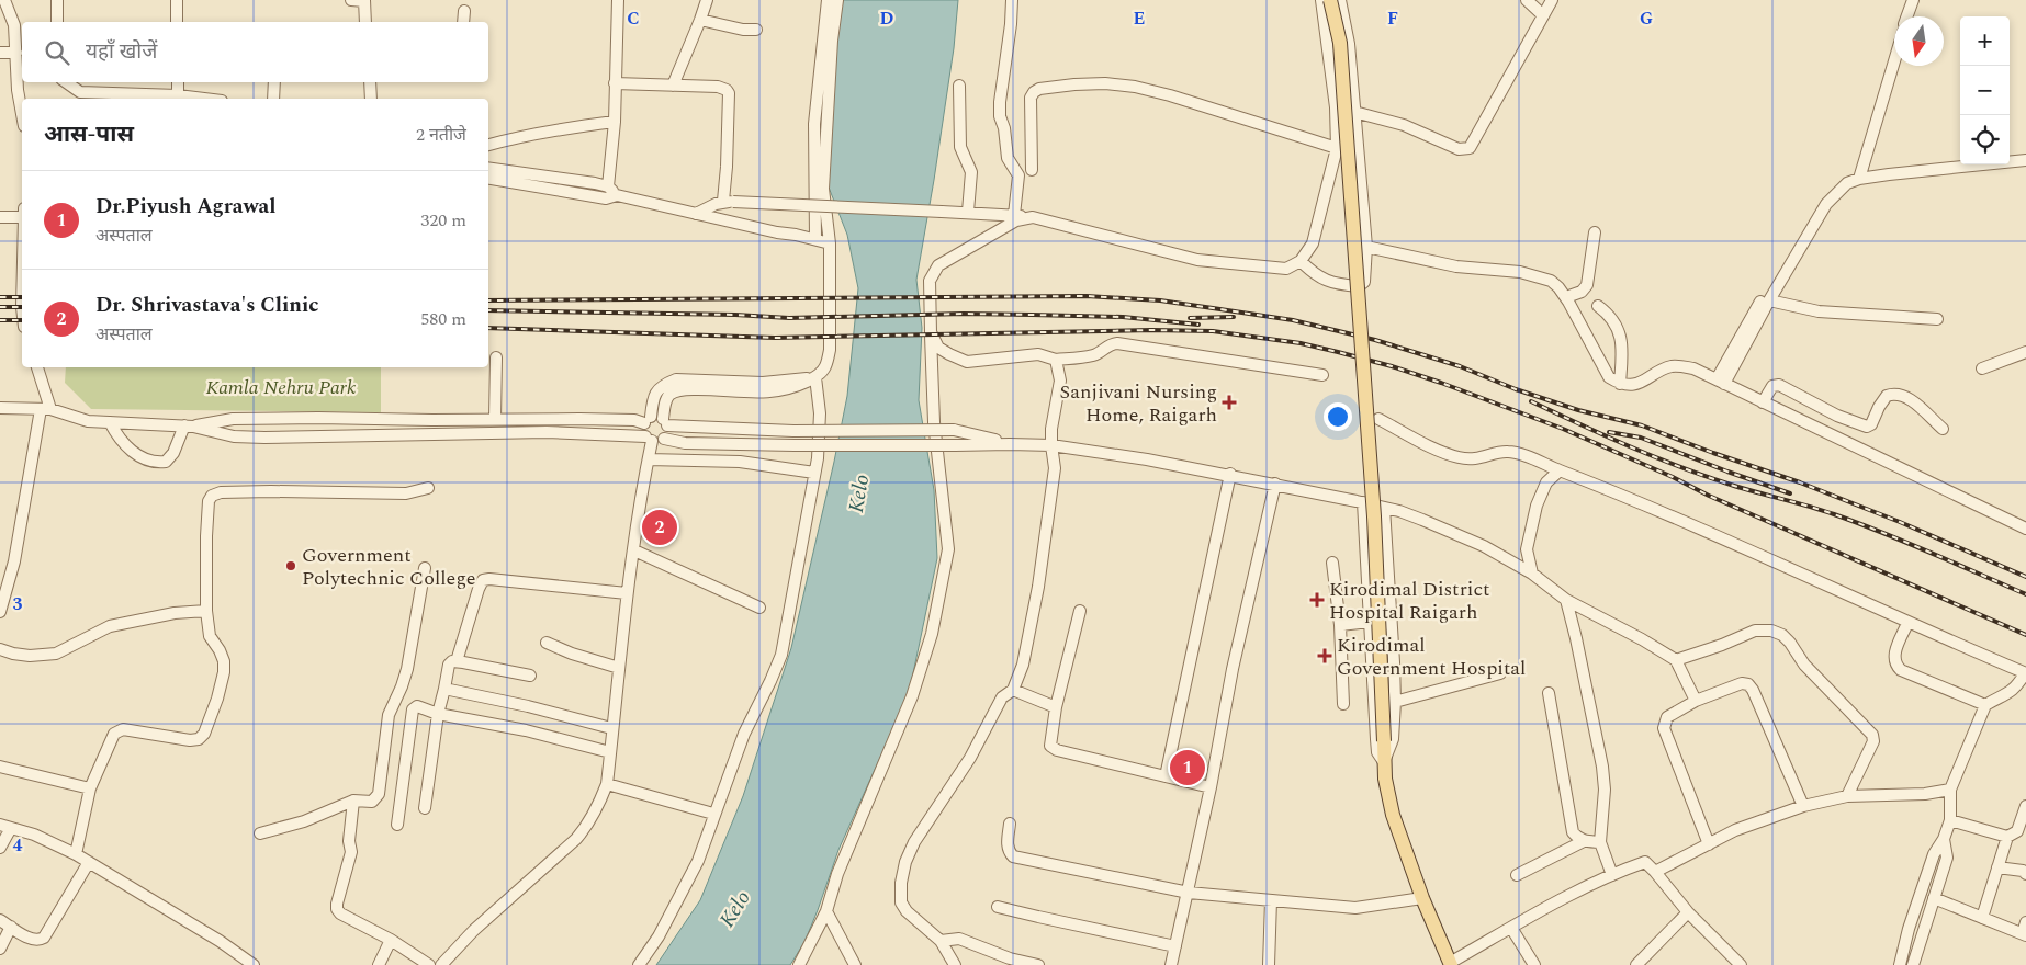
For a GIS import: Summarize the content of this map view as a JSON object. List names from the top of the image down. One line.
{"water":["Kelo"],"parks":["Kamla Nehru Park"],"places":{"health":["Sanjivani Nursing Home, Raigarh","Kirodimal District Hospital Raigarh","Kirodimal Government Hospital"],"other":["Government Polytechnic College"]},"north":"bottom","page":{"map_buttons":["+","−"],"search":"यहाँ खोजें","heading":["आस-पास","2 नतीजे"],"list":[{"mark":"1","name":"Dr.Piyush Agrawal","note":"अस्पताल","value":"320 m"},{"mark":"2","name":"Dr. Shrivastava's Clinic","note":"अस्पताल","value":"580 m"}],"pins":["2","1"]},"grid":{"columns":["C","D","E","F","G"],"rows":["3","4"]}}
